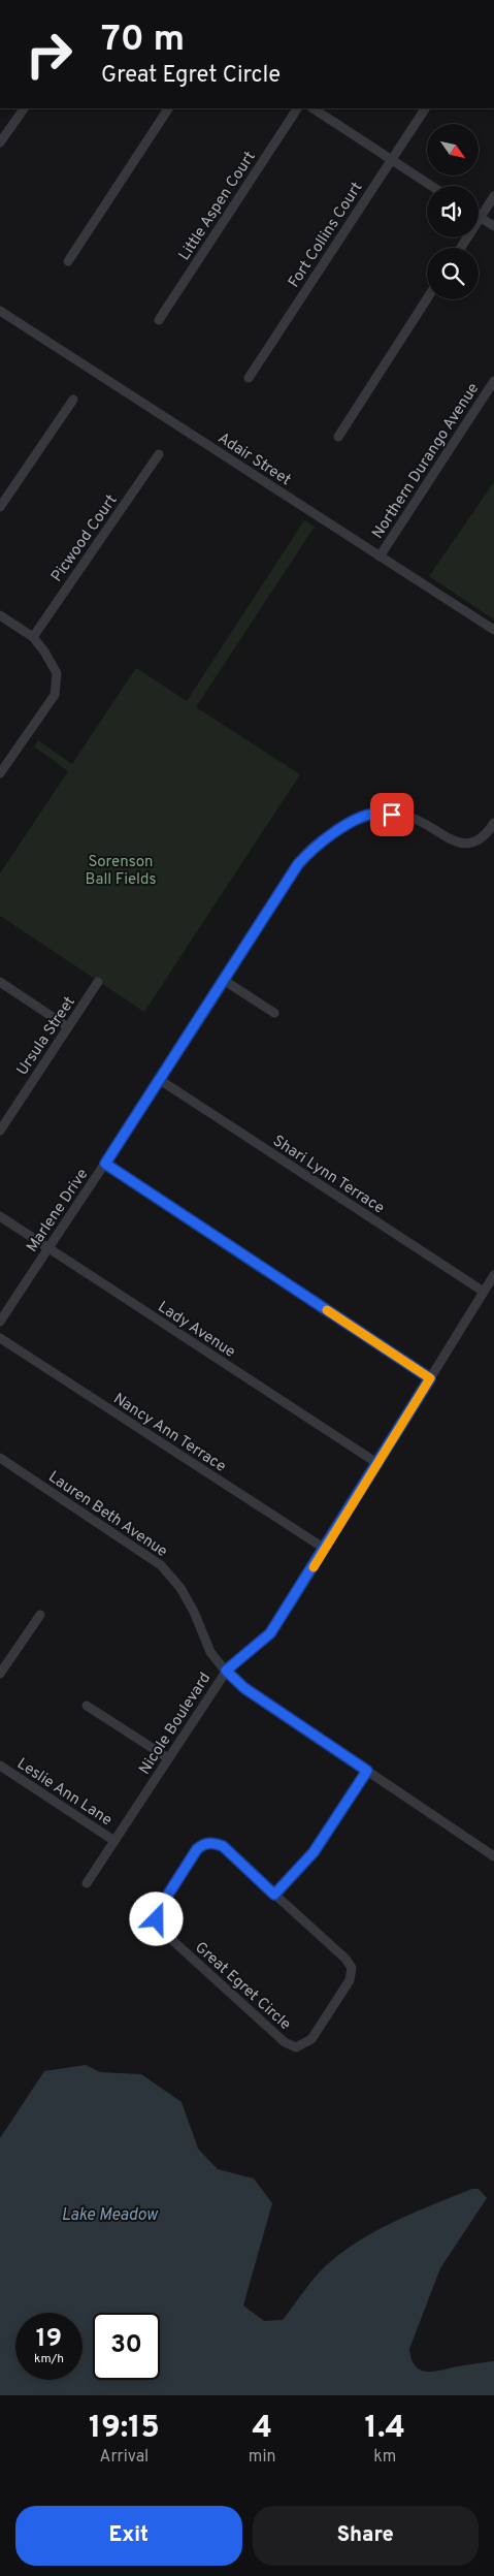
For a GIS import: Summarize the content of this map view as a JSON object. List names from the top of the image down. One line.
{"streets":{"street":["Little Aspen Court","Fort Collins Court","Adair Street","Northern Durango Avenue","Picwood Court","Ursula Street","Shari Lynn Terrace","Marlene Drive","Lady Avenue","Nancy Ann Terrace","Lauren Beth Avenue","Nicole Boulevard","Leslie Ann Lane","Great Egret Circle"]},"crossings":[["Adair Street","Northern Durango Avenue"],["Shari Lynn Terrace","Marlene Drive"],["Shari Lynn Terrace","Nicole Boulevard"],["Marlene Drive","Lady Avenue"],["Lady Avenue","Nicole Boulevard"],["Nancy Ann Terrace","Nicole Boulevard"],["Lauren Beth Avenue","Nicole Boulevard"],["Nicole Boulevard","Leslie Ann Lane"]],"water":["Lake Meadow"],"parks":["Sorenson Ball Fields"],"north":"bottom right","page":{"turn":["70 m","Great Egret Circle"],"speed":"19 km/h","limit":"30","eta":["19:15","Arrival","4","min","1.4","km"],"buttons":["Exit","Share"]}}
